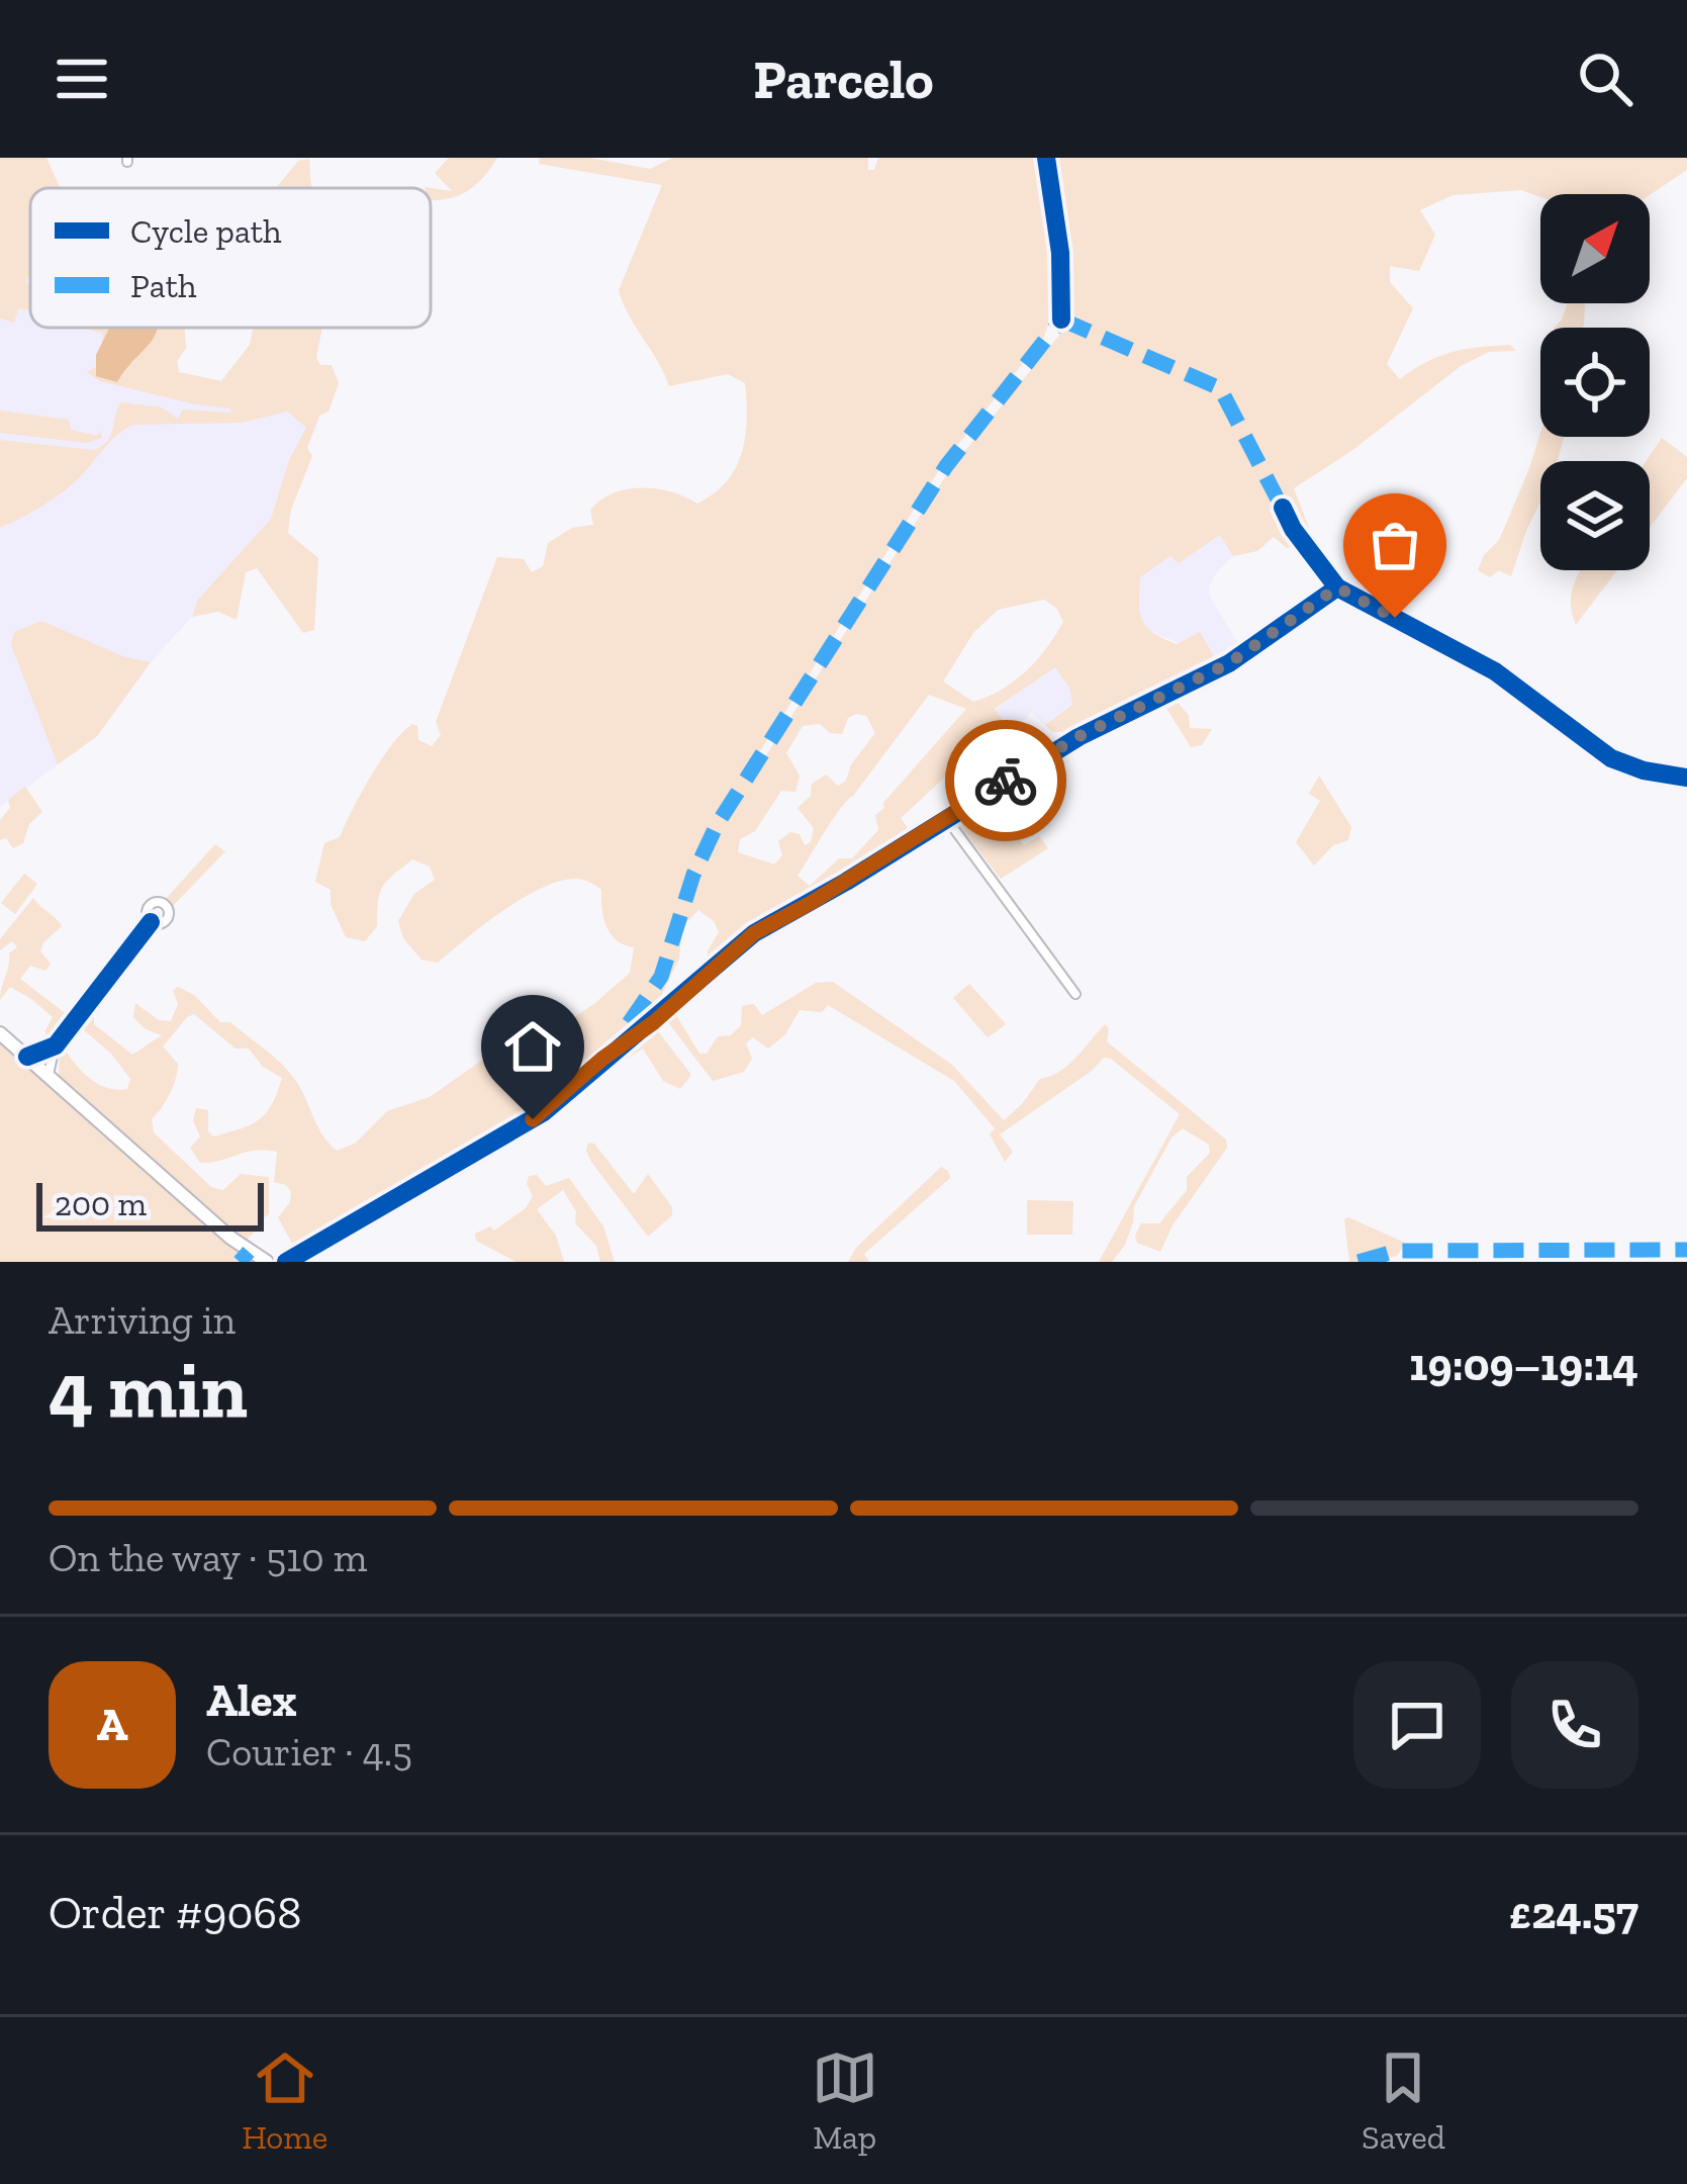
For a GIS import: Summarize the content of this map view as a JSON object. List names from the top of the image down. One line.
{"legend":["Cycle path","Path"],"scale_bar":"200 m","north":"top right","page":{"header":"Parcelo","scale":"200 m","heading":["4 min","Arriving in","19:09–19:14"],"panel":["Alex","Courier · 4.5","Order #9068","£24.57"],"bar":"On the way · 510 m","round":"A","tabs":["Home","Map","Saved"]}}
